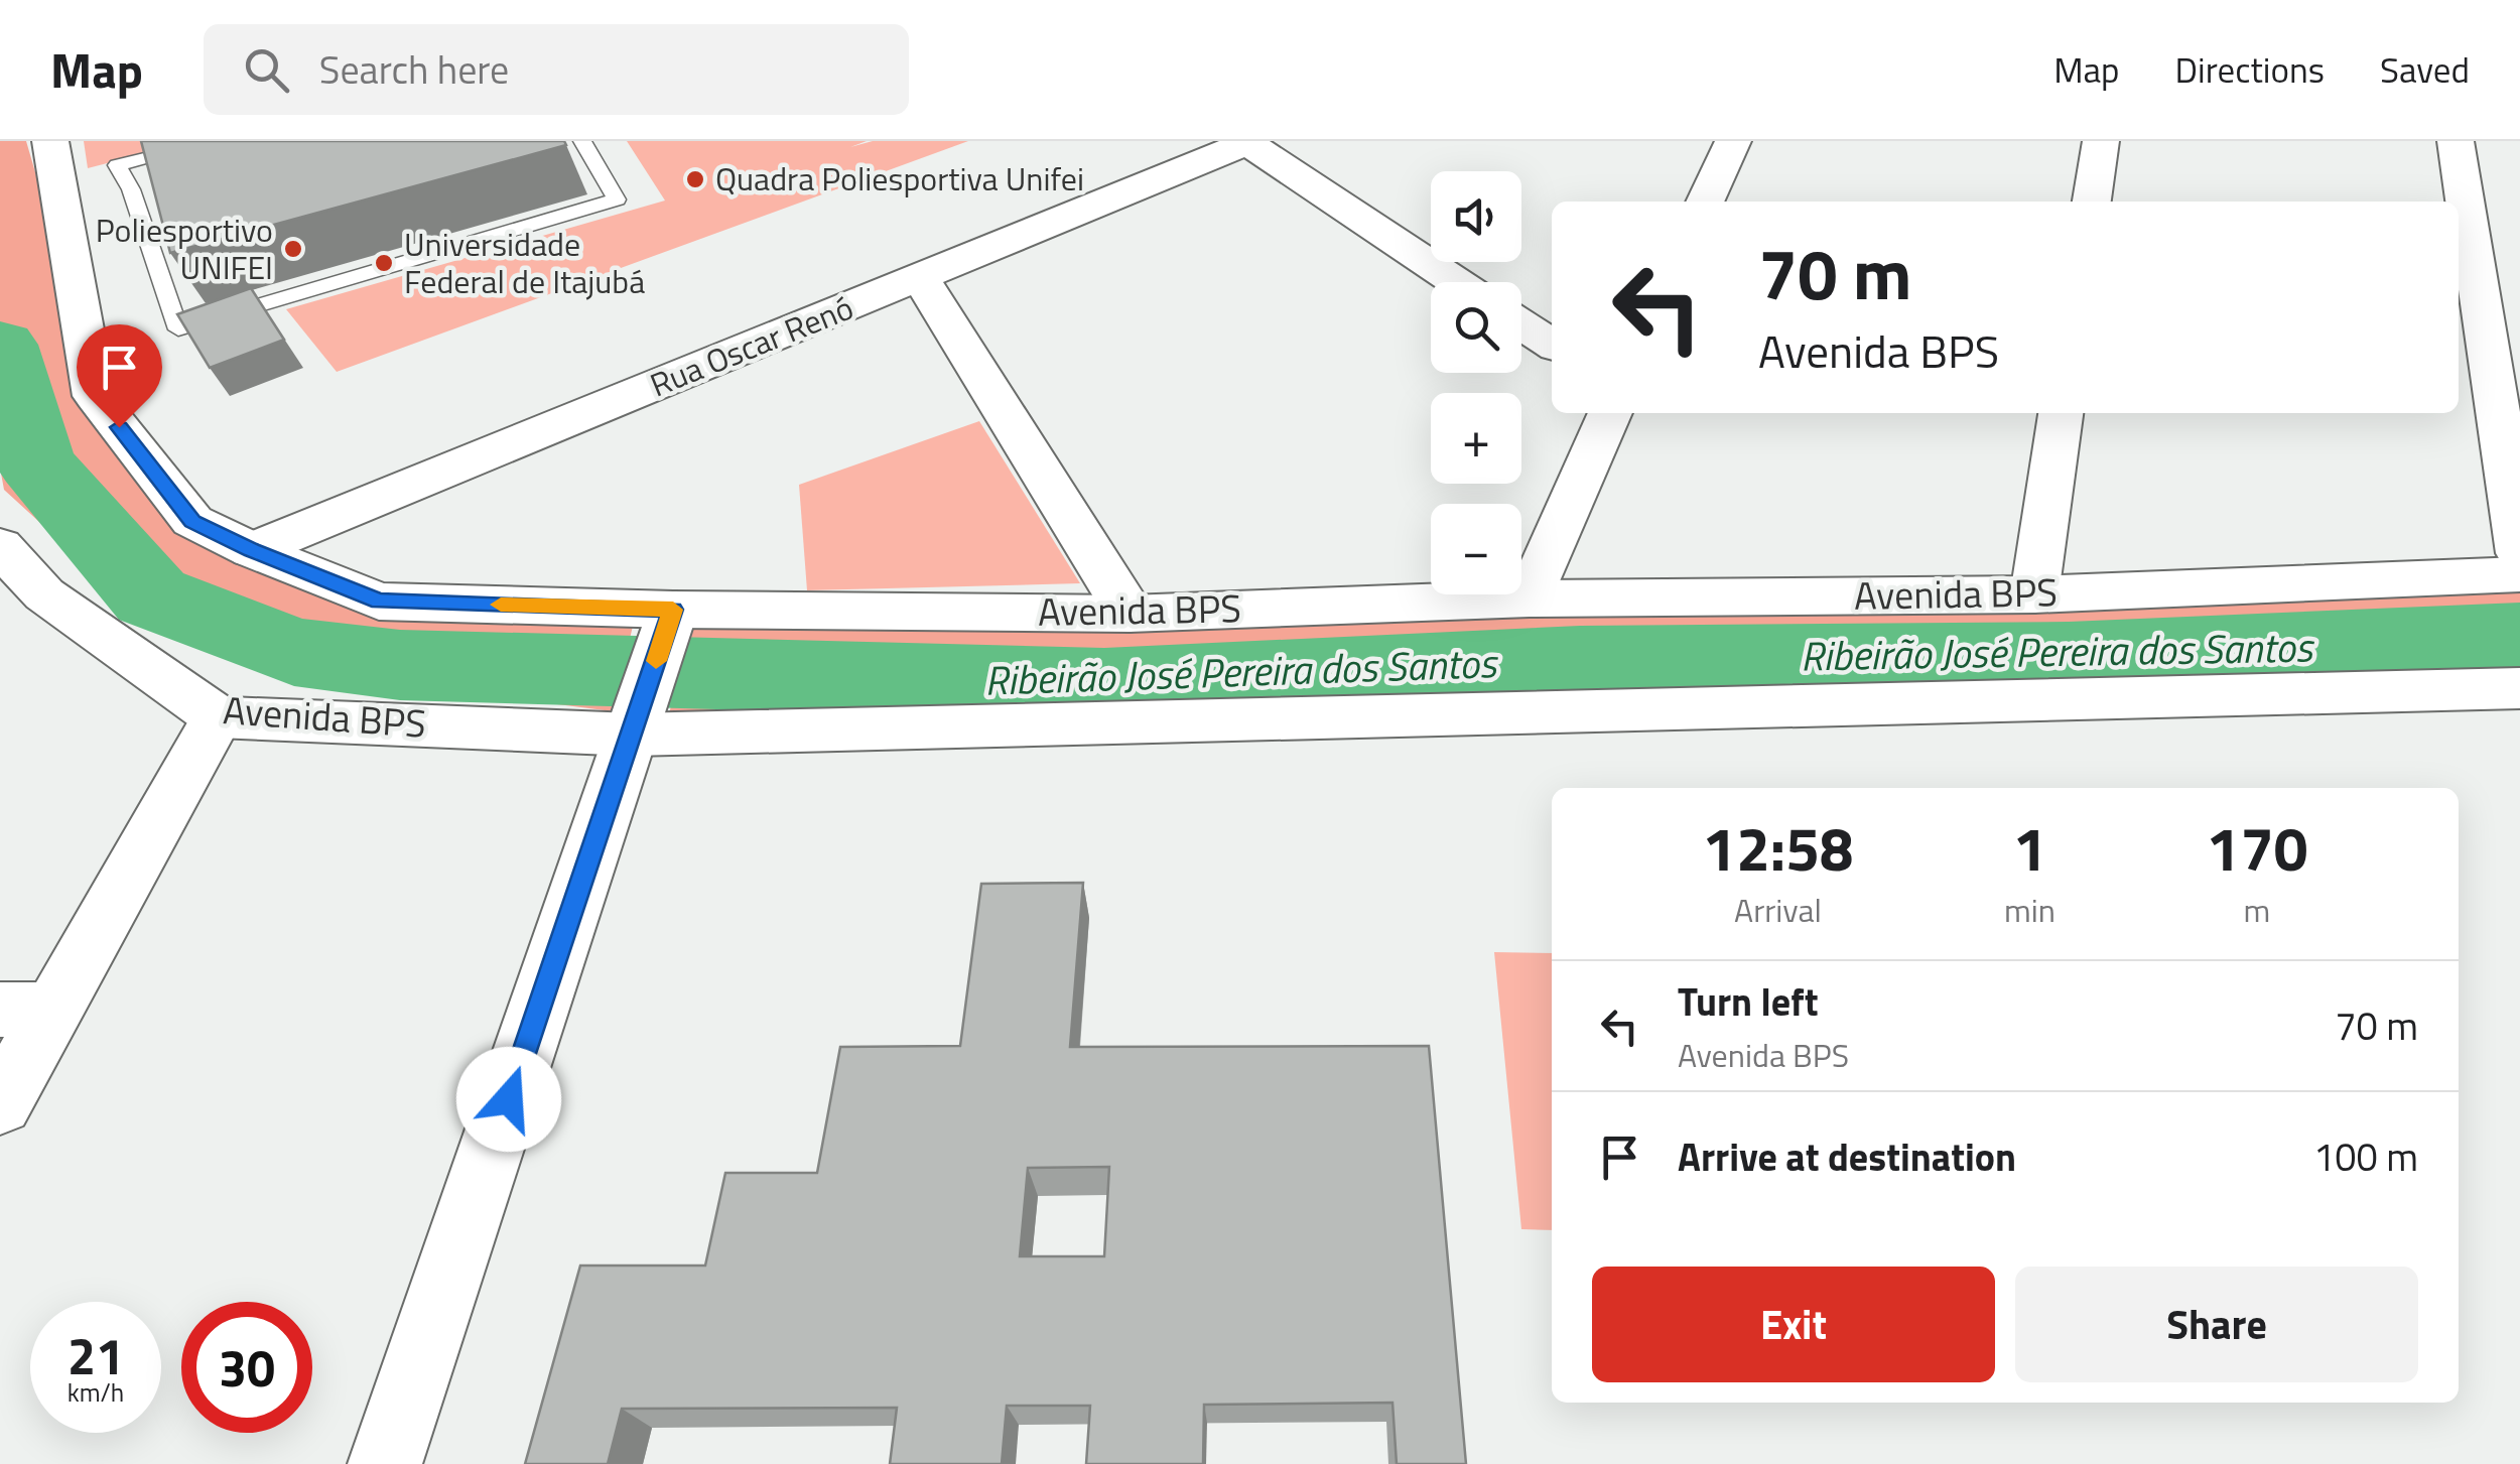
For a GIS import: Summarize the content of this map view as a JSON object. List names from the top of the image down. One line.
{"streets":{"main road":["Rua Oscar Renó","Avenida BPS"]},"crossings":[["Rua Oscar Renó","Avenida BPS"]],"water":["Ribeirão José Pereira dos Santos"],"places":["Quadra Poliesportiva Unifei","Poliesportivo UNIFEI","Universidade Federal de Itajubá"],"page":{"header":"Map","search":"Search here","nav":["Map","Directions","Saved"],"map_buttons":["+","−"],"turn":["70 m","Avenida BPS"],"eta":["12:58","Arrival","1","min","170","m"],"list":[{"name":"Turn left","note":"Avenida BPS","value":"70 m"},{"name":"Arrive at destination","value":"100 m"}],"buttons":["Exit","Share"],"speed":"21 km/h","limit":"30"}}
